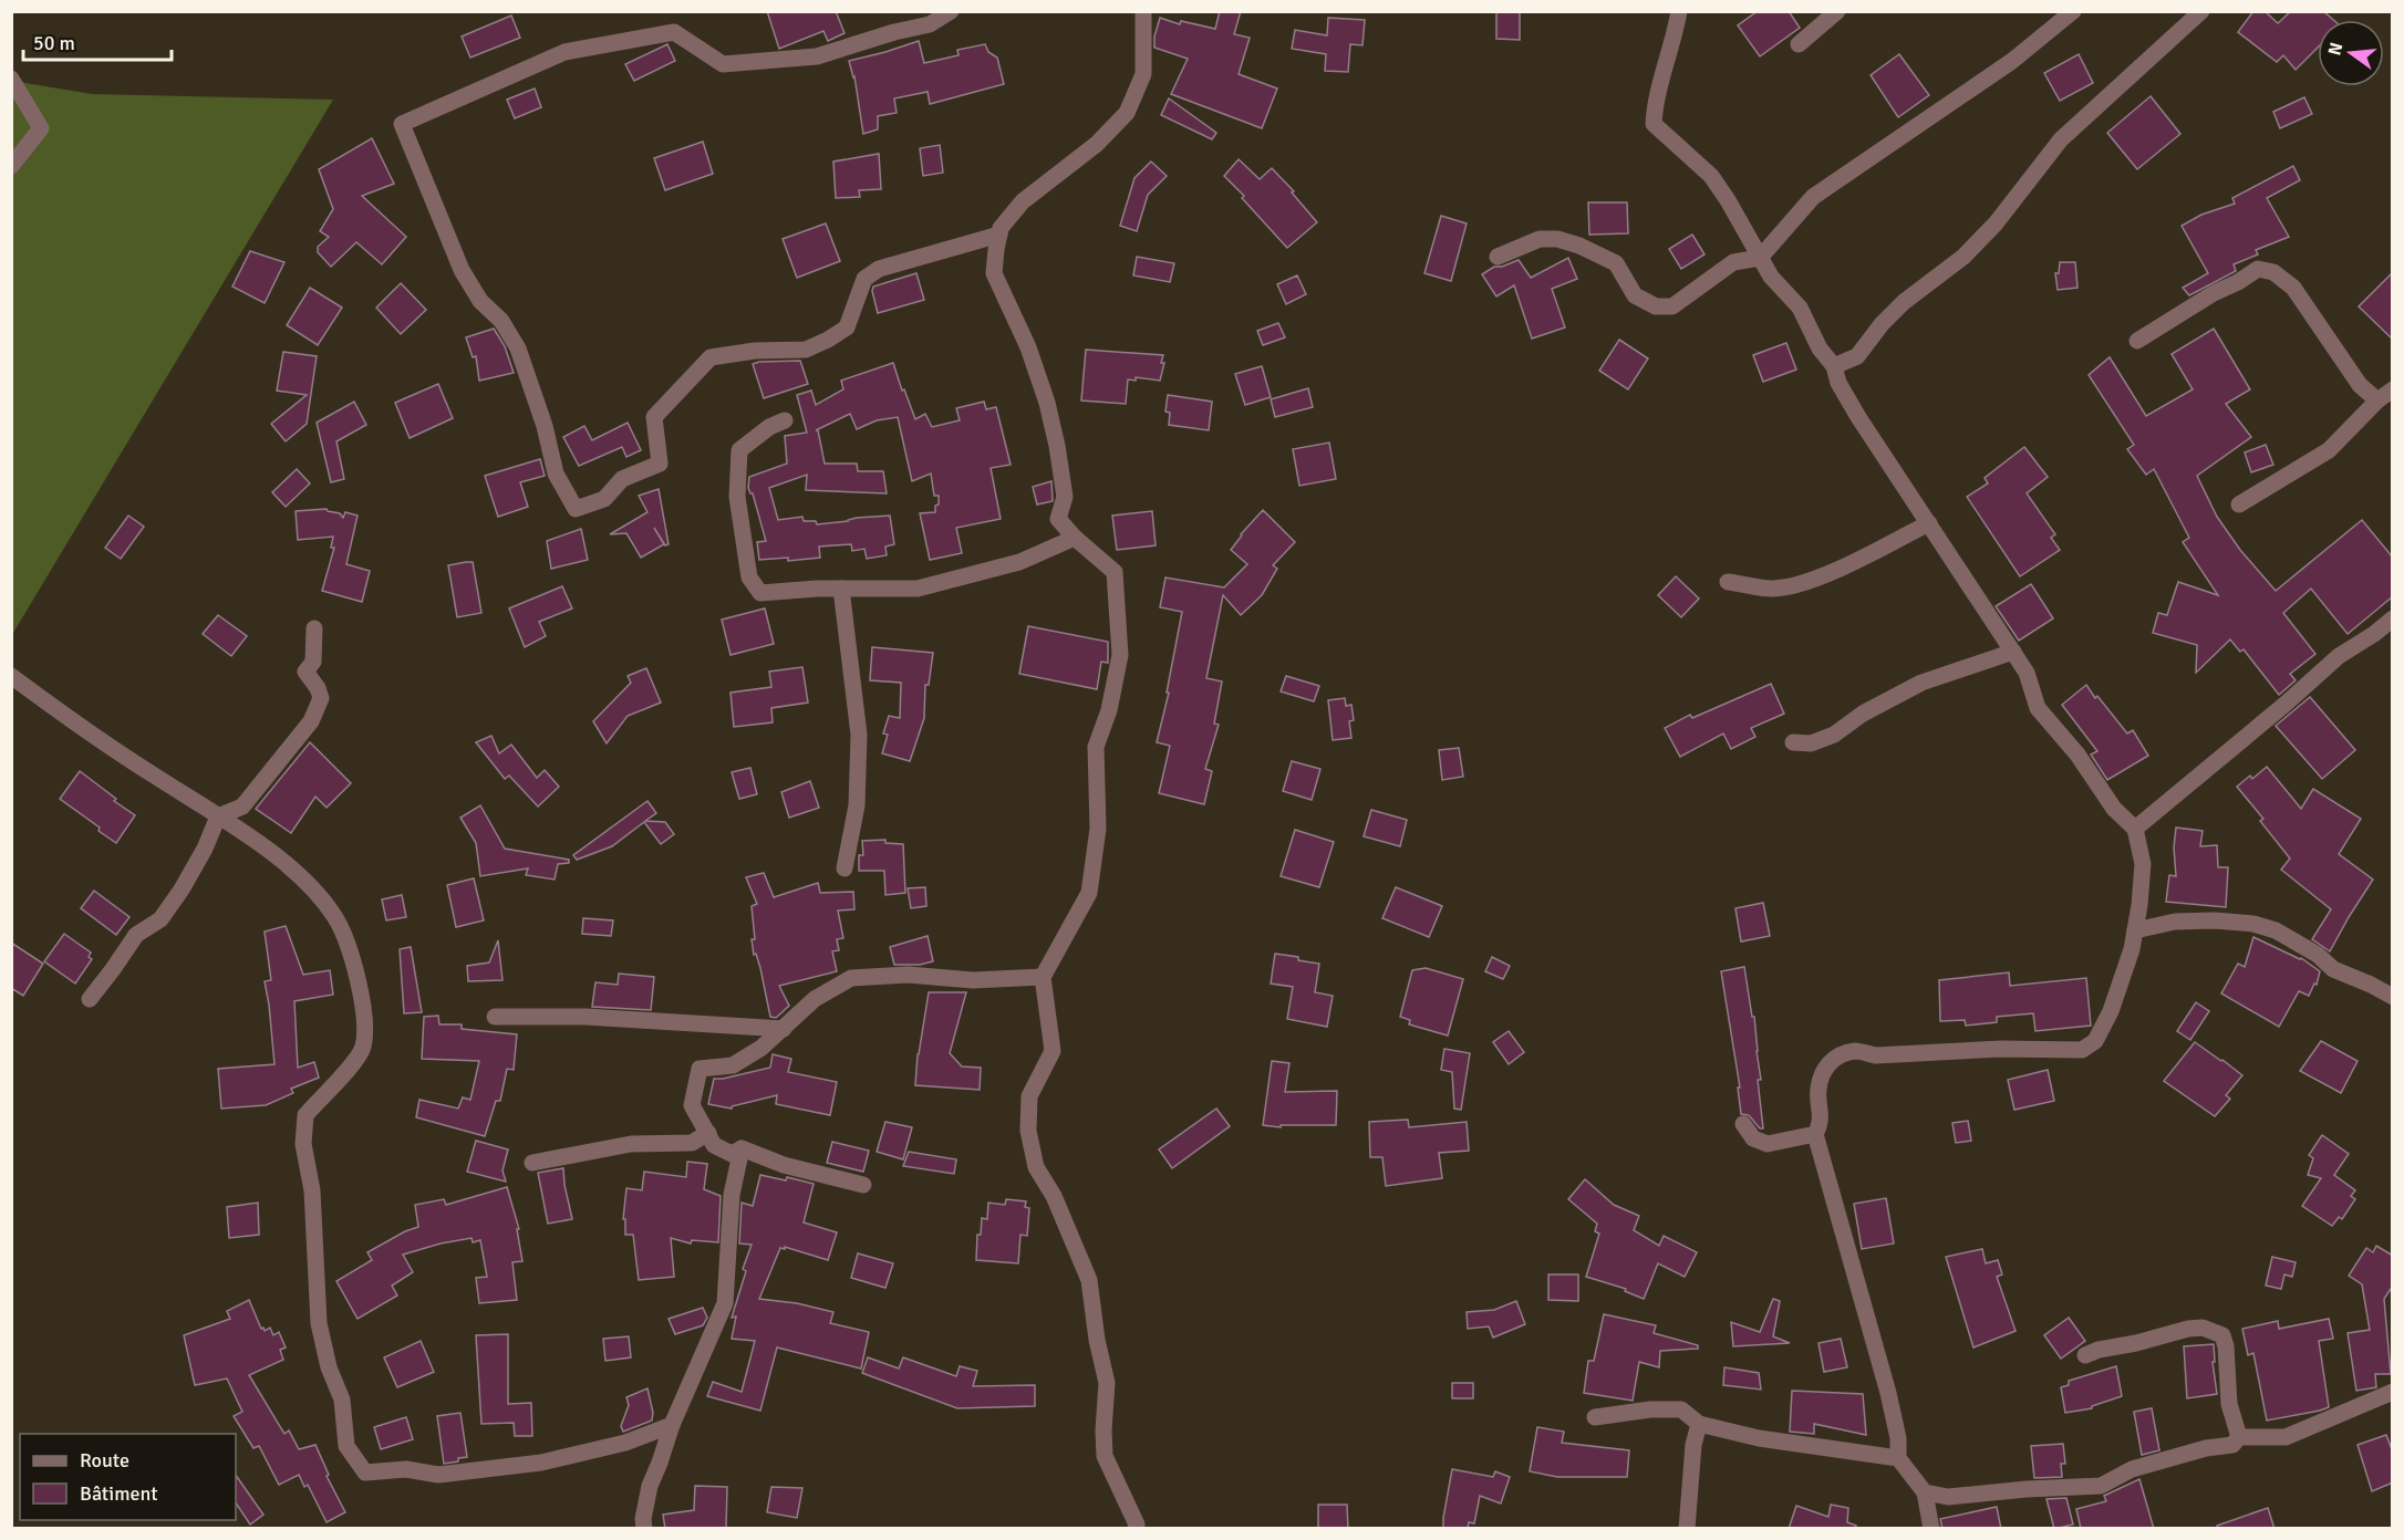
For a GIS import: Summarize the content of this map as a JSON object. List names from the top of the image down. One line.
{"legend":["Route","Bâtiment"],"scale_bar":"50 m","north":"left"}
